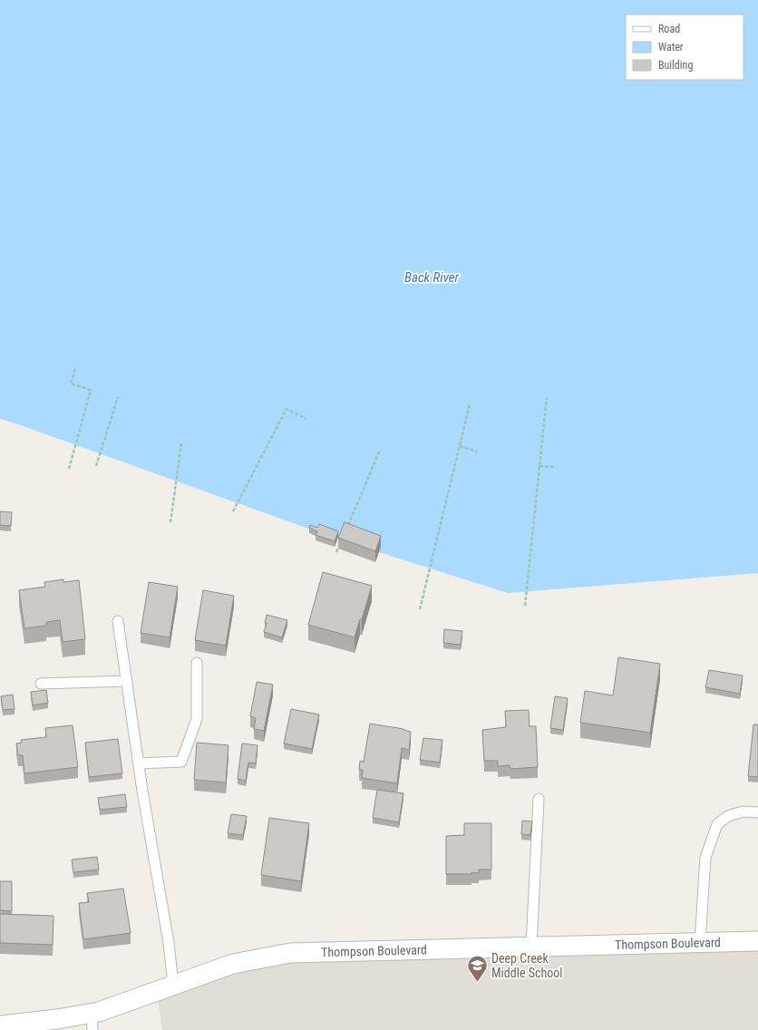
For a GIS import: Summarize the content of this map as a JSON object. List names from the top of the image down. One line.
{"streets":{"street":["Thompson Boulevard"]},"water":["Back River"],"places":{"school or university":["Deep Creek Middle School"]},"legend":["Road","Water","Building"]}
